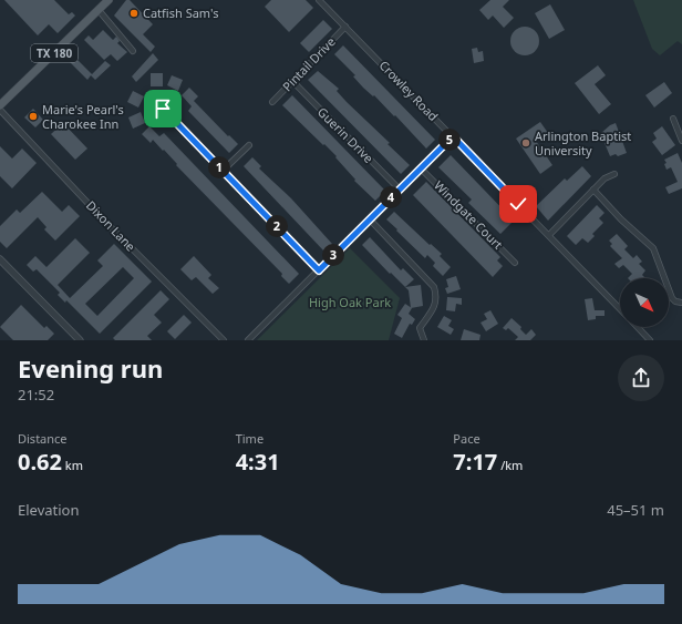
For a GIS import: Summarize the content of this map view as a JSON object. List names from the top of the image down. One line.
{"streets":{"main road":["TX 180"],"street":["Pintail Drive","Crowley Road","Guerin Drive","Windgate Court","Dixon Lane"]},"crossings":[["Pintail Drive","Crowley Road"],["Pintail Drive","Guerin Drive"]],"parks":["High Oak Park"],"places":["Catfish Sam's","Marie's Pearl's Charokee Inn","Arlington Baptist University"],"north":"bottom right","page":{"pins":["5","1","4","2","3"],"heading":["Evening run","21:52"],"stats":[["Distance","0.62 km"],["Time","4:31"],["Pace","7:17 /km"]],"chart":["Elevation","45–51 m"]}}
